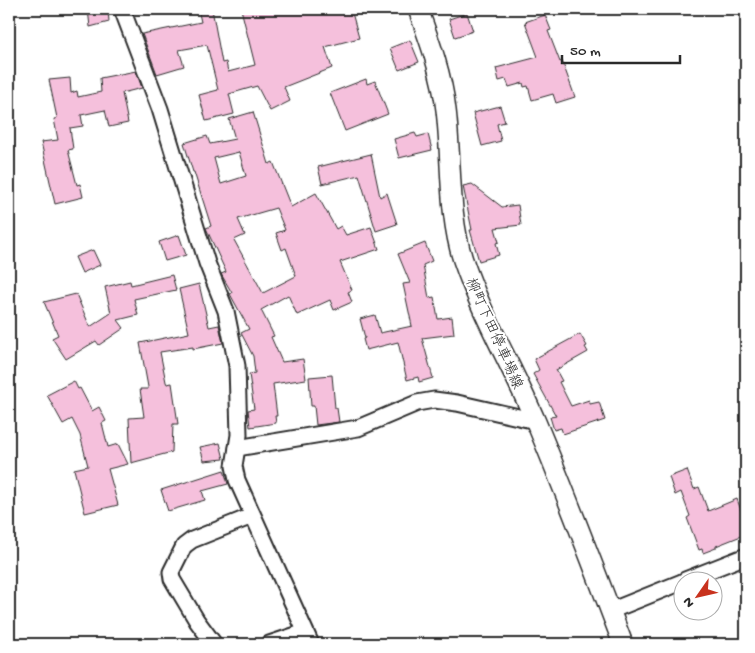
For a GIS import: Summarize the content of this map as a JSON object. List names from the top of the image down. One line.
{"streets":{"main road":["柳町下田停車場線"]},"scale_bar":"50 m","north":"bottom left"}
